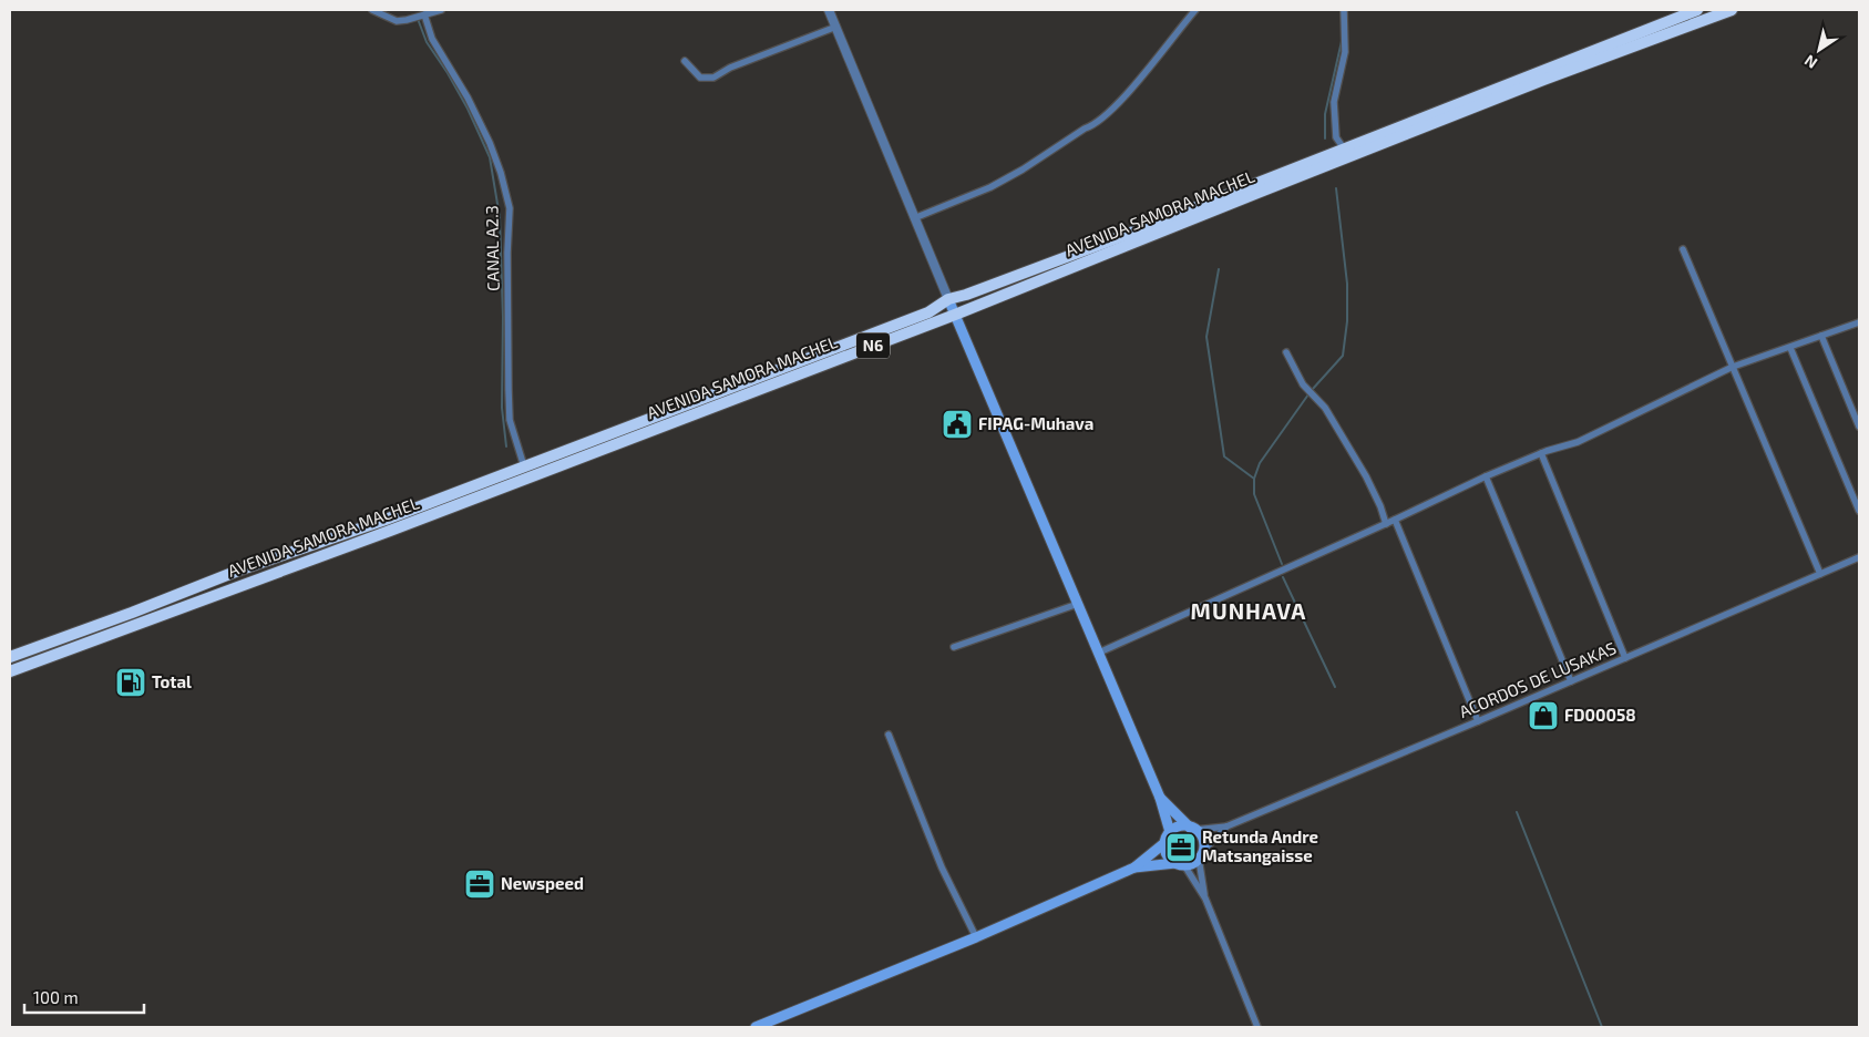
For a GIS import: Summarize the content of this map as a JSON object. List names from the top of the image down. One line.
{"streets":{"highway":["AVENIDA SAMORA MACHEL","N6"],"street":["CANAL A2.3","ACORDOS DE LUSAKAS"]},"crossings":[["AVENIDA SAMORA MACHEL","CANAL A2.3"]],"districts":["MUNHAVA"],"places":{"public building":["FIPAG-Muhava"],"fuel station":["Total"],"shop":["FD00058"],"office":["Retunda Andre Matsangaisse","Newspeed"]},"scale_bar":"100 m","north":"bottom left"}
